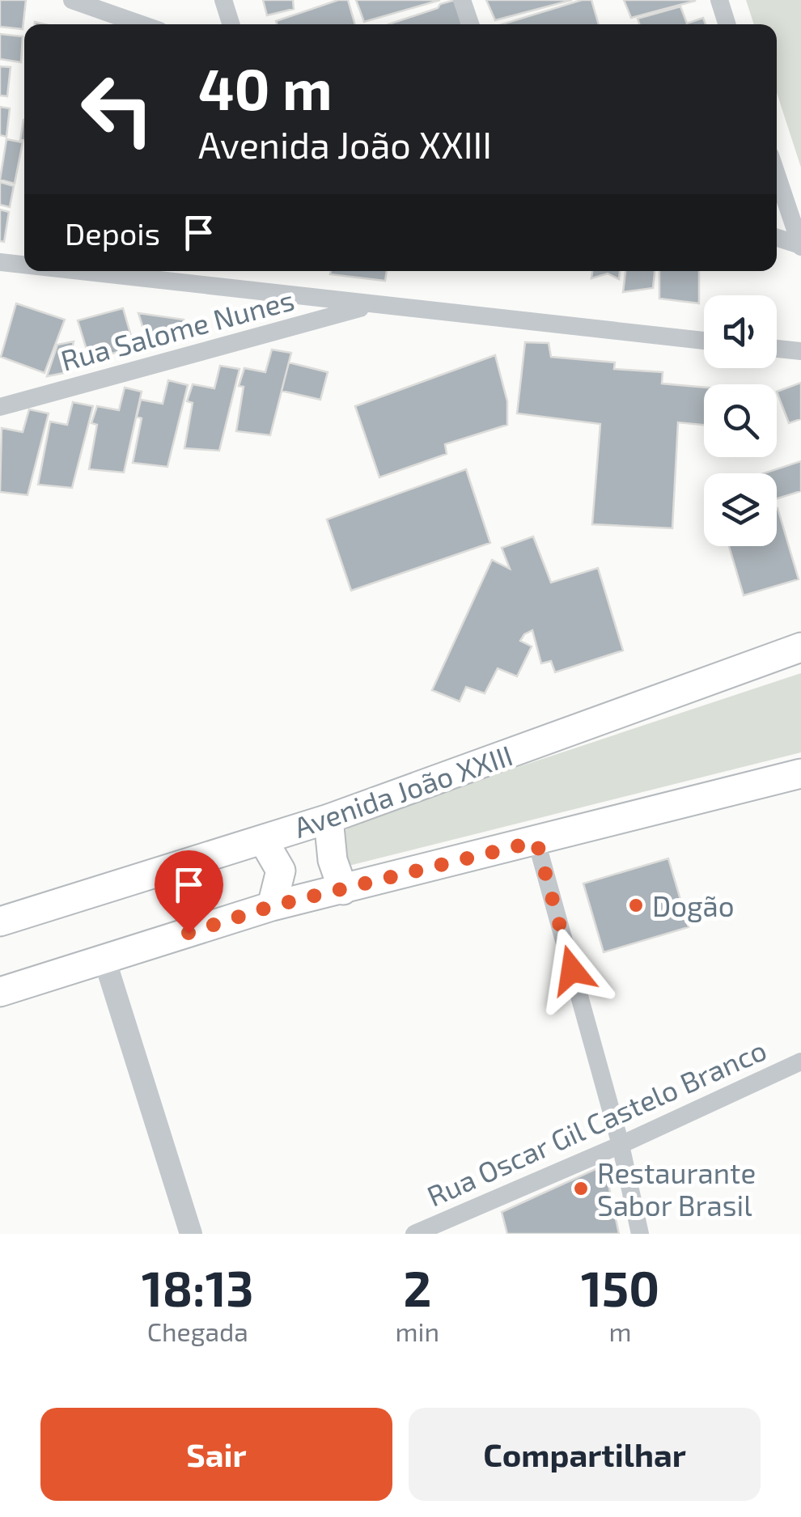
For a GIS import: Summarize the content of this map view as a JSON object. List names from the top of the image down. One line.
{"streets":{"main road":["Avenida João XXIII"],"street":["Rua Salome Nunes","Rua Oscar Gil Castelo Branco"]},"places":["Dogão","Restaurante Sabor Brasil"],"page":{"turn":["40 m","Avenida João XXIII"],"then":"Depois","eta":["18:13","Chegada","2","min","150","m"],"buttons":["Sair","Compartilhar"]}}
